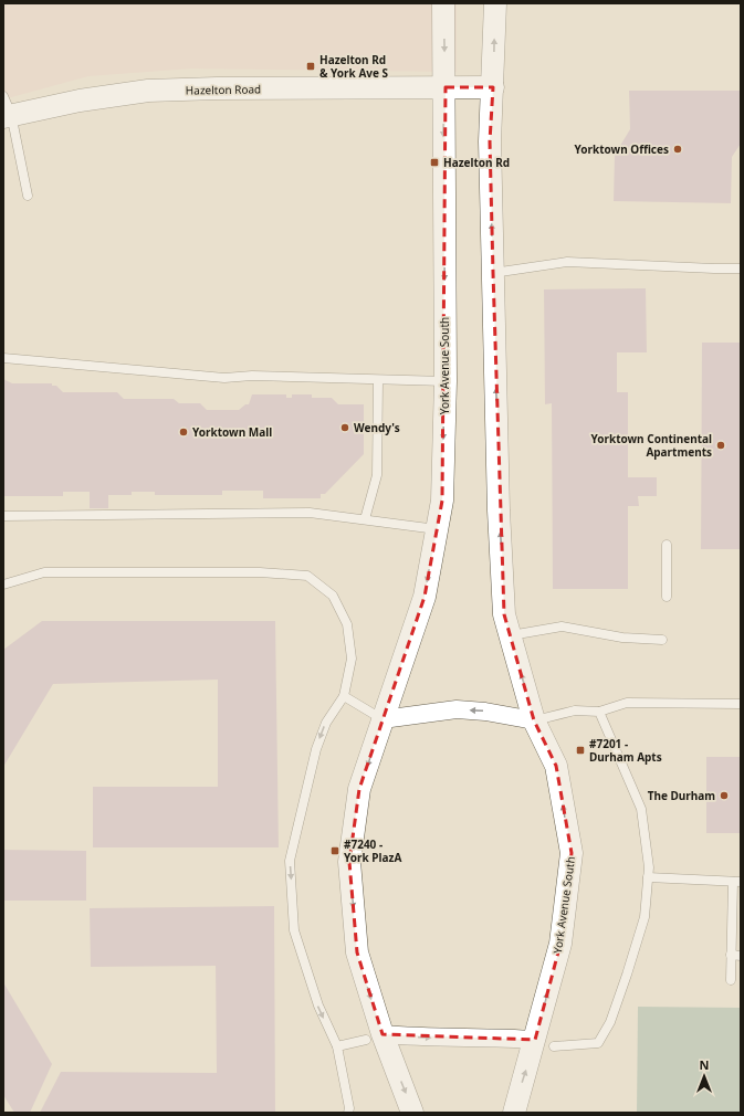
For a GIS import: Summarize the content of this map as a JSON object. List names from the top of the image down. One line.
{"streets":{"street":["Hazelton Road","York Avenue South"]},"crossings":[["Hazelton Road","York Avenue South"]],"places":{"transit":["Hazelton Rd & York Ave S","Hazelton Rd","#7201 - Durham Apts","#7240 - York PlazA"],"other":["Yorktown Offices","Wendy's","Yorktown Mall","Yorktown Continental Apartments","The Durham"]},"north":"top"}
